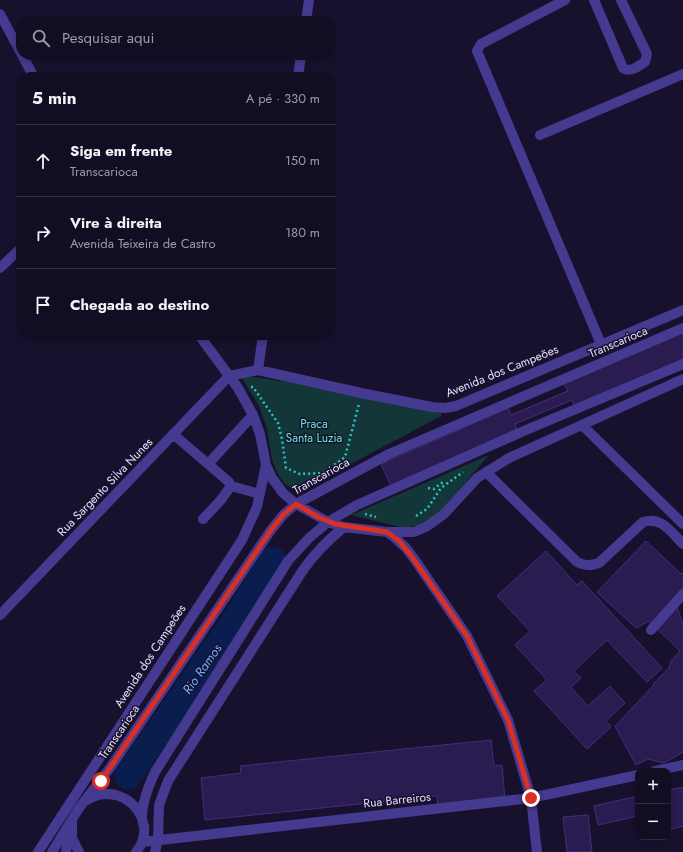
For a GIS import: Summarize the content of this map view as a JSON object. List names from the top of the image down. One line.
{"streets":{"street":["Transcarioca","Avenida dos Campeões","Rua Sargento Silva Nunes","Rua Barreiros"]},"crossings":[["Avenida dos Campeões","Rua Sargento Silva Nunes"]],"water":["Rio Ramos"],"parks":["Praca Santa Luzia"],"page":{"search":"Pesquisar aqui","heading":["5 min","A pé · 330 m"],"list":[["Siga em frente","Transcarioca","150 m"],["Vire à direita","Avenida Teixeira de Castro","180 m"],"Chegada ao destino"],"map_buttons":["+","−"]}}
